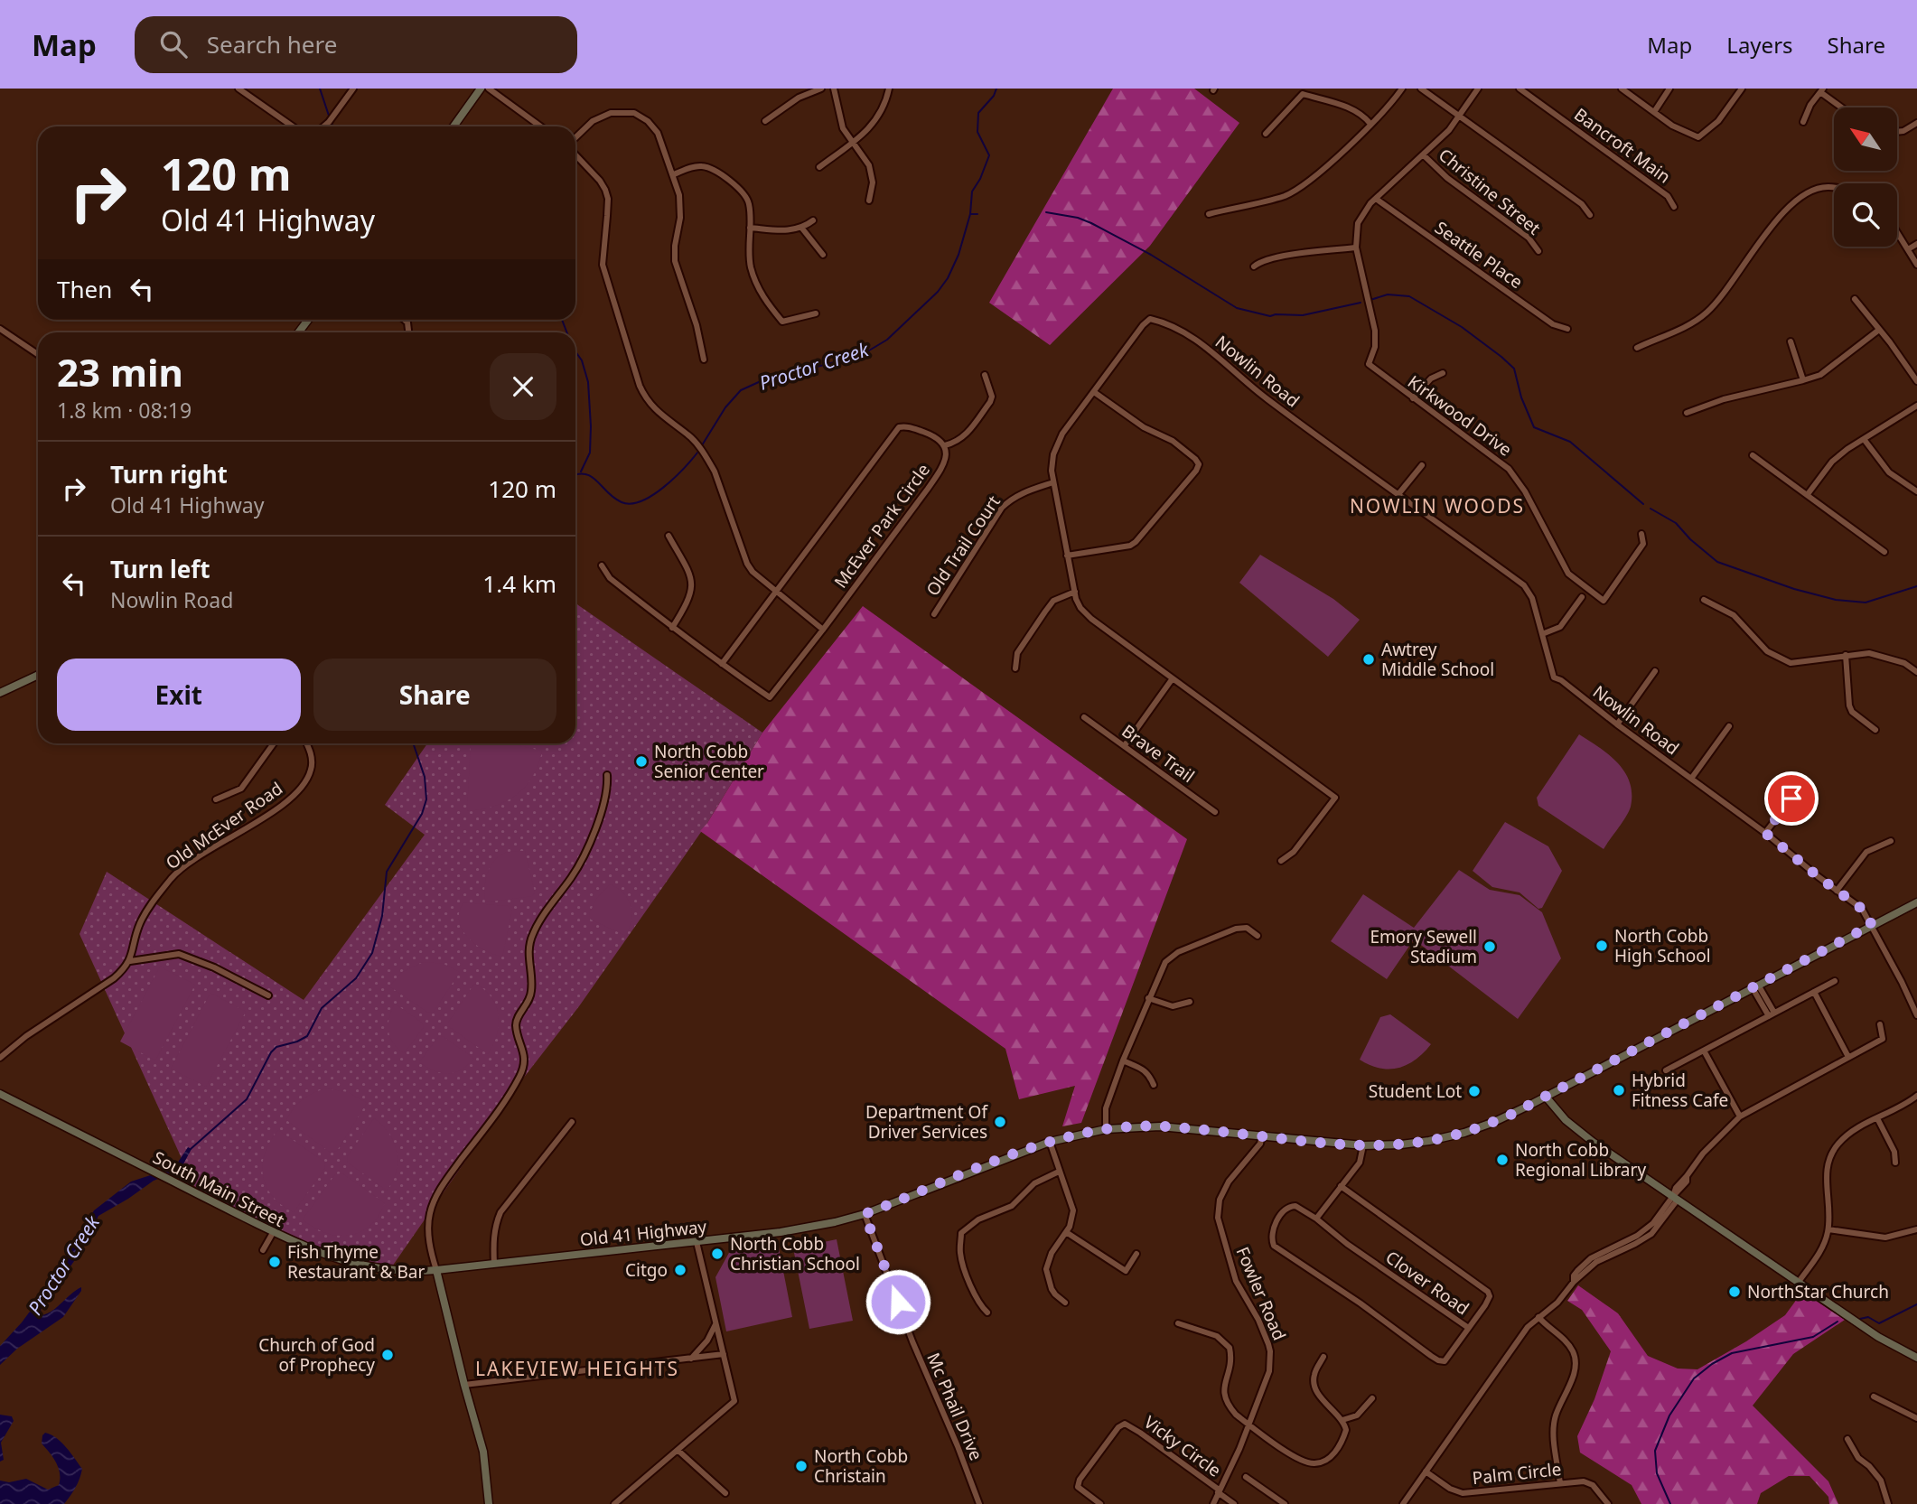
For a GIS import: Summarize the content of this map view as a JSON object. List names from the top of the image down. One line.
{"streets":{"main road":["South Main Street","Old 41 Highway"],"street":["Bancroft Main","Christine Street","Seattle Place","Nowlin Road","Kirkwood Drive","McEver Park Circle","Old Trail Court","Brave Trail","Old McEver Road","Clover Road","Fowler Road","Mc Phail Drive","Vicky Circle","Palm Circle"]},"crossings":[["Nowlin Road","Old Trail Court"],["Nowlin Road","Old 41 Highway"],["South Main Street","Old 41 Highway"],["Old 41 Highway","Fowler Road"],["Old 41 Highway","Mc Phail Drive"],["Fowler Road","Vicky Circle"]],"districts":["NOWLIN WOODS","LAKEVIEW HEIGHTS"],"water":["Proctor Creek"],"places":["Awtrey Middle School","North Cobb Senior Center","North Cobb High School","Emory Sewell Stadium","Hybrid Fitness Cafe","Student Lot","Department Of Driver Services","North Cobb Regional Library","North Cobb Christian School","Fish Thyme Restaurant & Bar","Citgo","NorthStar Church","Church of God of Prophecy","North Cobb Christain"],"north":"top left","page":{"header":"Map","search":"Search here","nav":["Map","Layers","Share"],"turn":["120 m","Old 41 Highway"],"then":"Then","heading":["23 min","1.8 km · 08:19"],"list":[{"name":"Turn right","note":"Old 41 Highway","value":"120 m"},{"name":"Turn left","note":"Nowlin Road","value":"1.4 km"}],"buttons":["Exit","Share"]}}
